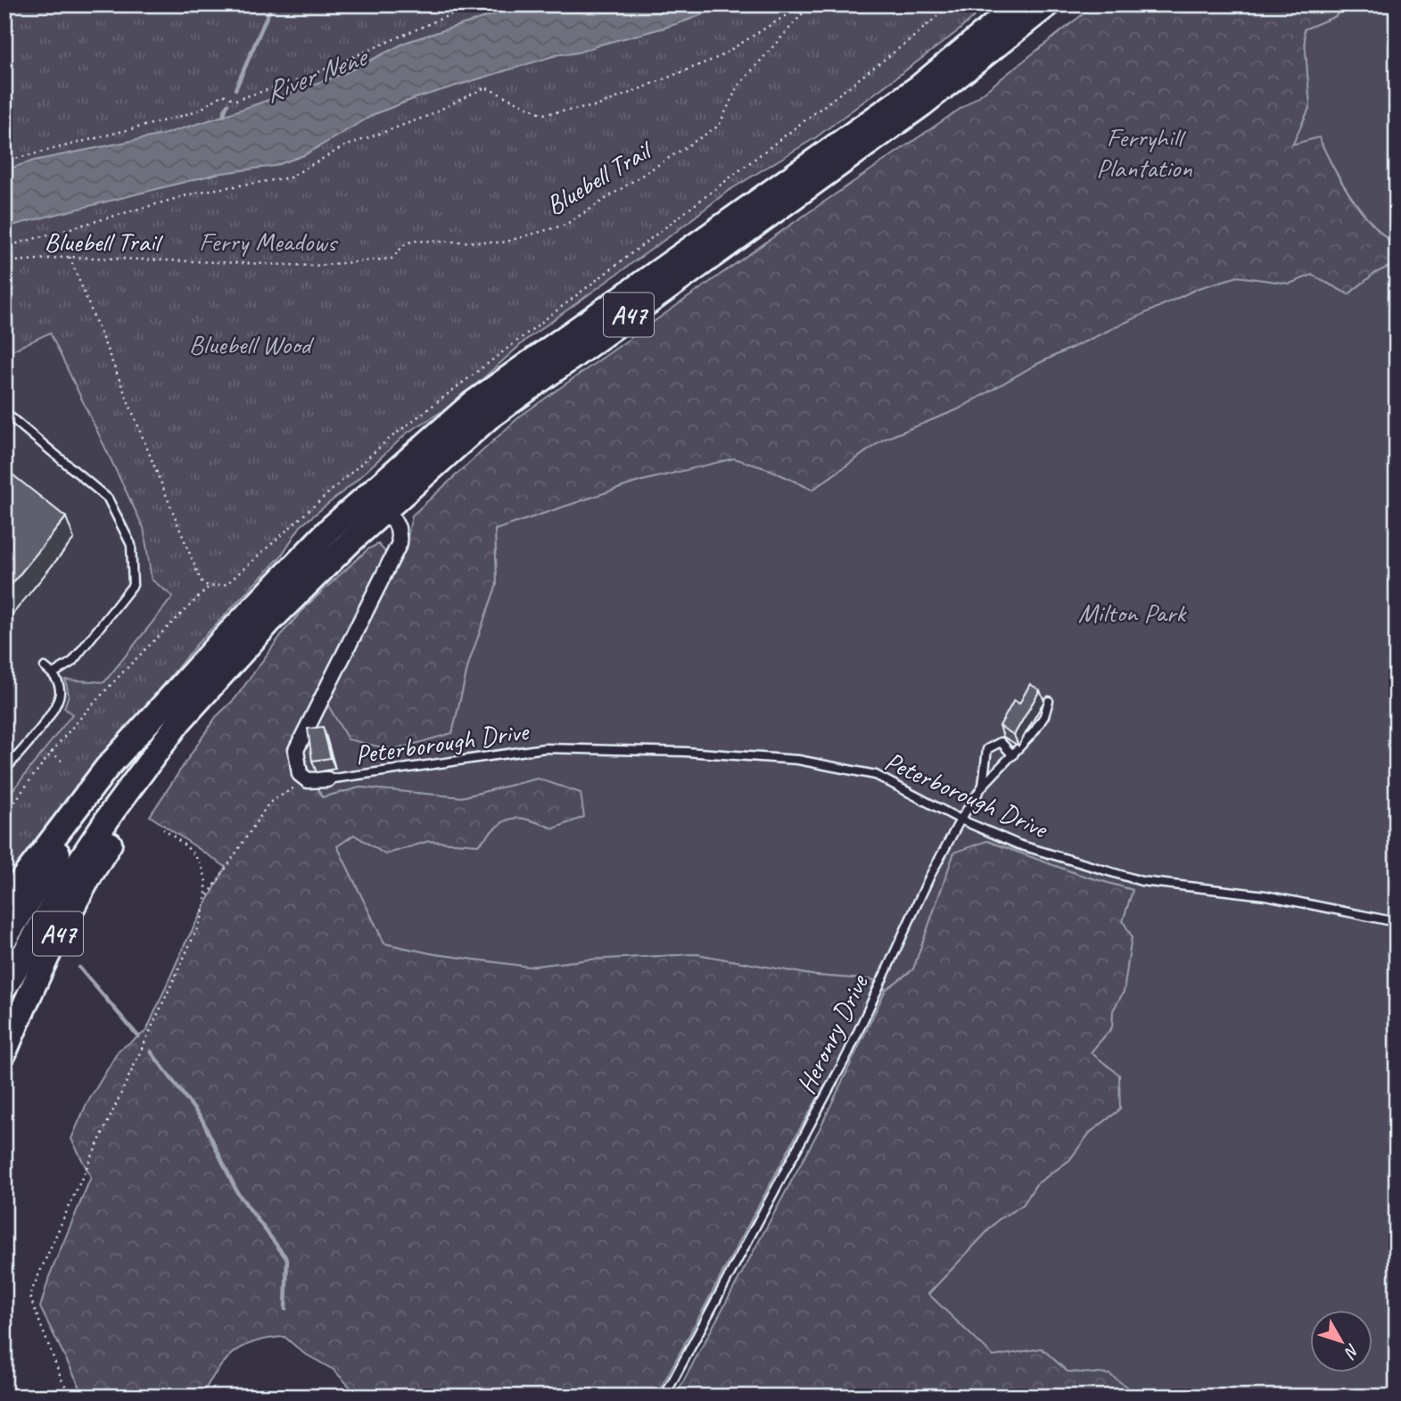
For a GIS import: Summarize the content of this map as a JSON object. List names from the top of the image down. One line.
{"streets":{"highway":["A47"],"lane":["Peterborough Drive","Heronry Drive"],"path":["Bluebell Trail"]},"crossings":[["Peterborough Drive","Heronry Drive"]],"water":["River Nene"],"parks":["Ferryhill Plantation","Ferry Meadows","Bluebell Wood","Milton Park"],"north":"bottom right"}
